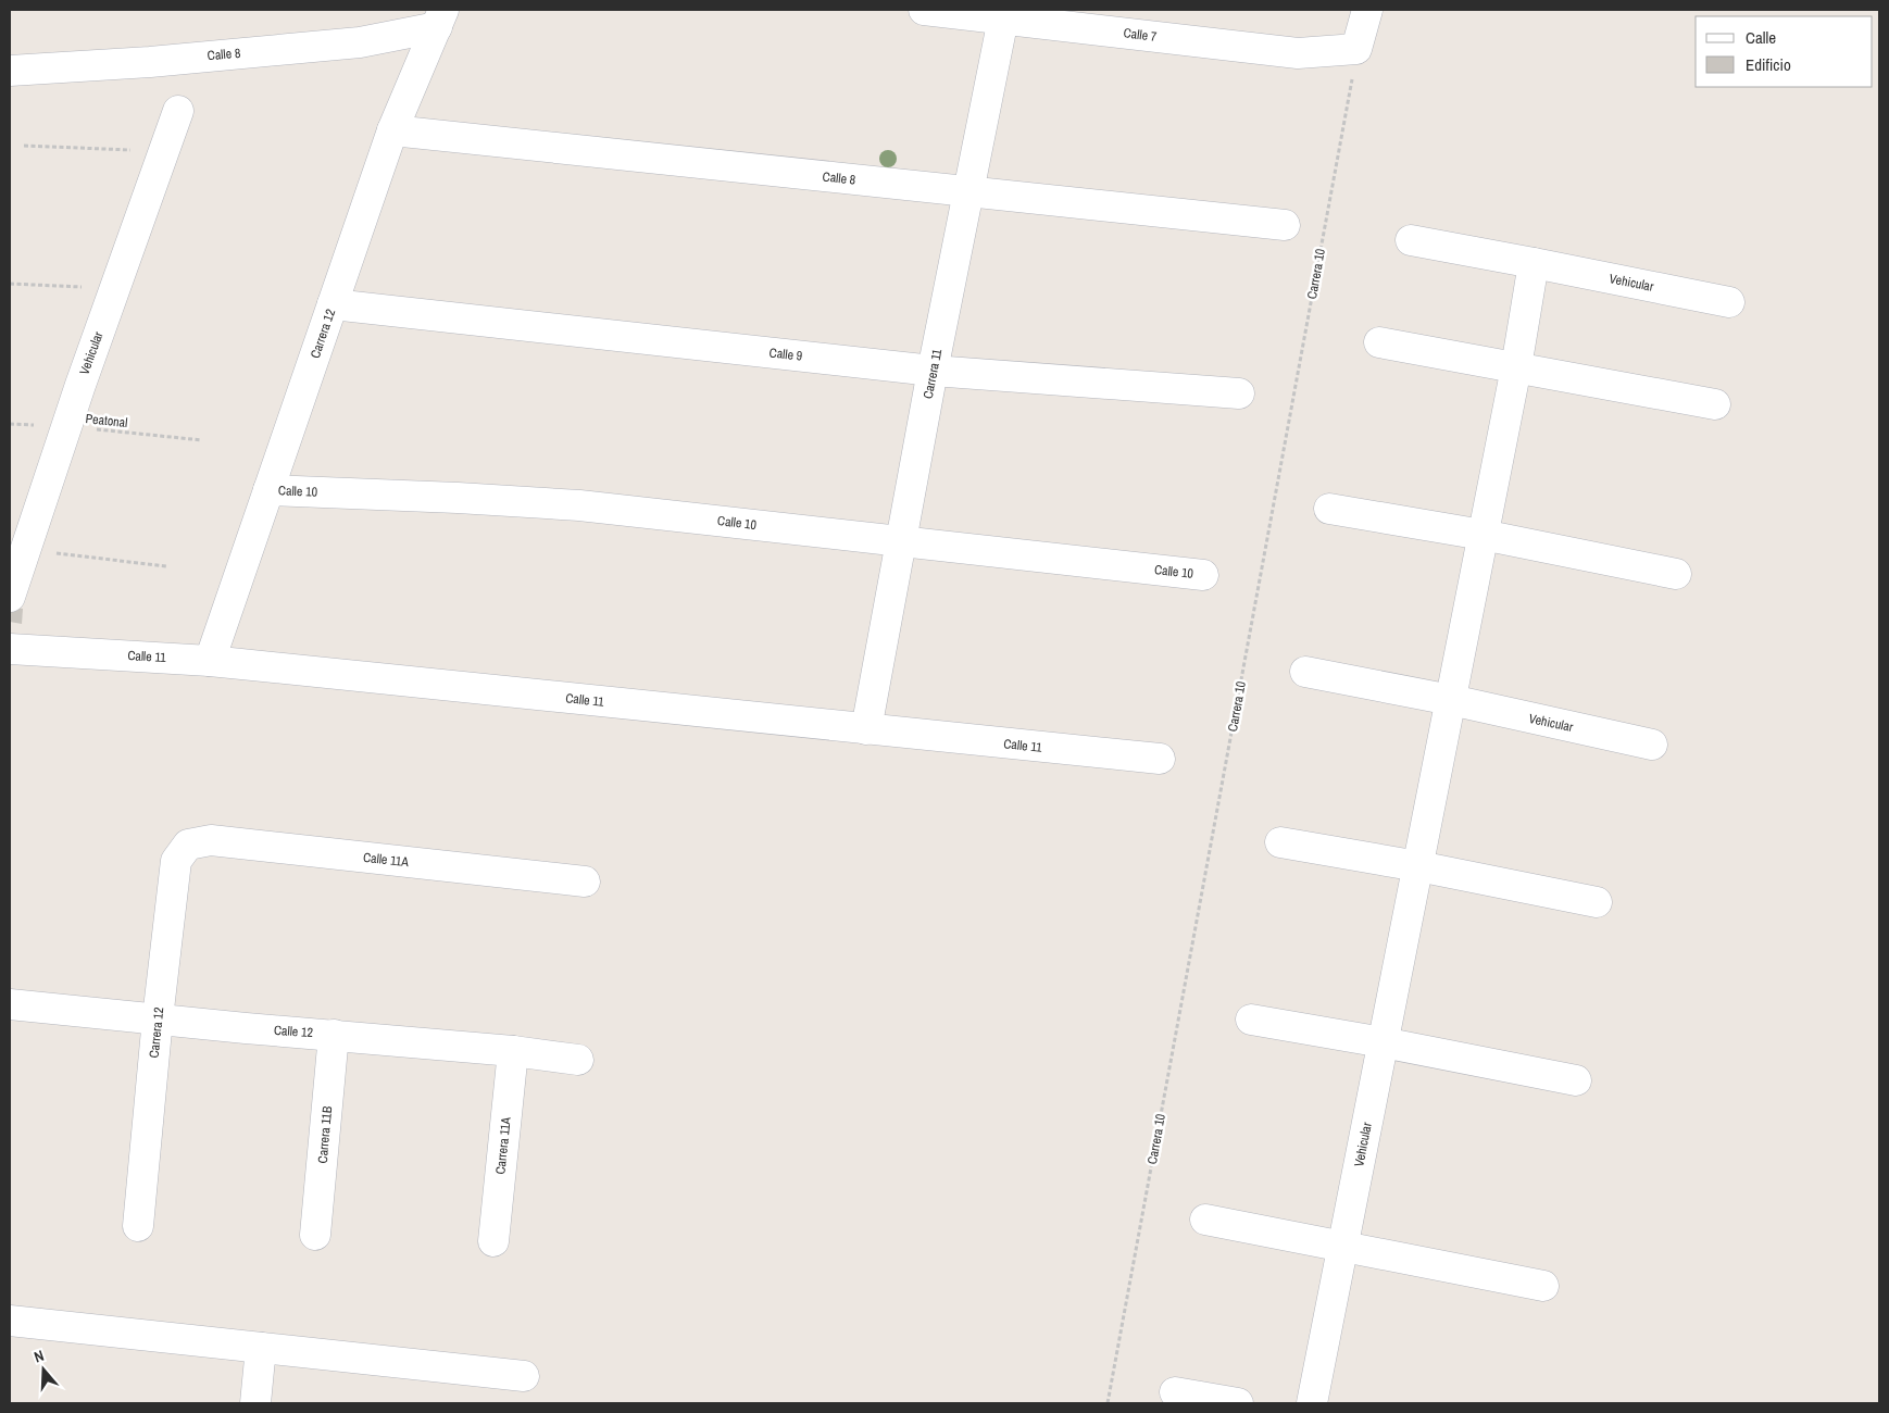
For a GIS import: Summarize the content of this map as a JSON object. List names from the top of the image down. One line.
{"streets":{"street":["Calle 7","Calle 8","Vehicular","Carrera 12","Calle 9","Carrera 11","Calle 10","Calle 11","Calle 11A","Calle 12","Carrera 11B","Carrera 11A"],"path":["Carrera 10","Peatonal"]},"crossings":[["Calle 7","Carrera 10"],["Calle 7","Carrera 11"],["Calle 8","Carrera 12"],["Calle 8","Carrera 11"],["Vehicular","Peatonal"],["Carrera 12","Calle 9"],["Carrera 12","Calle 10"],["Carrera 12","Calle 11"],["Carrera 12","Calle 11A"],["Carrera 12","Calle 12"],["Calle 9","Carrera 11"],["Carrera 11","Calle 10"],["Carrera 11","Calle 11"],["Calle 12","Carrera 11B"],["Calle 12","Carrera 11A"]],"legend":["Calle","Edificio"],"north":"top"}
